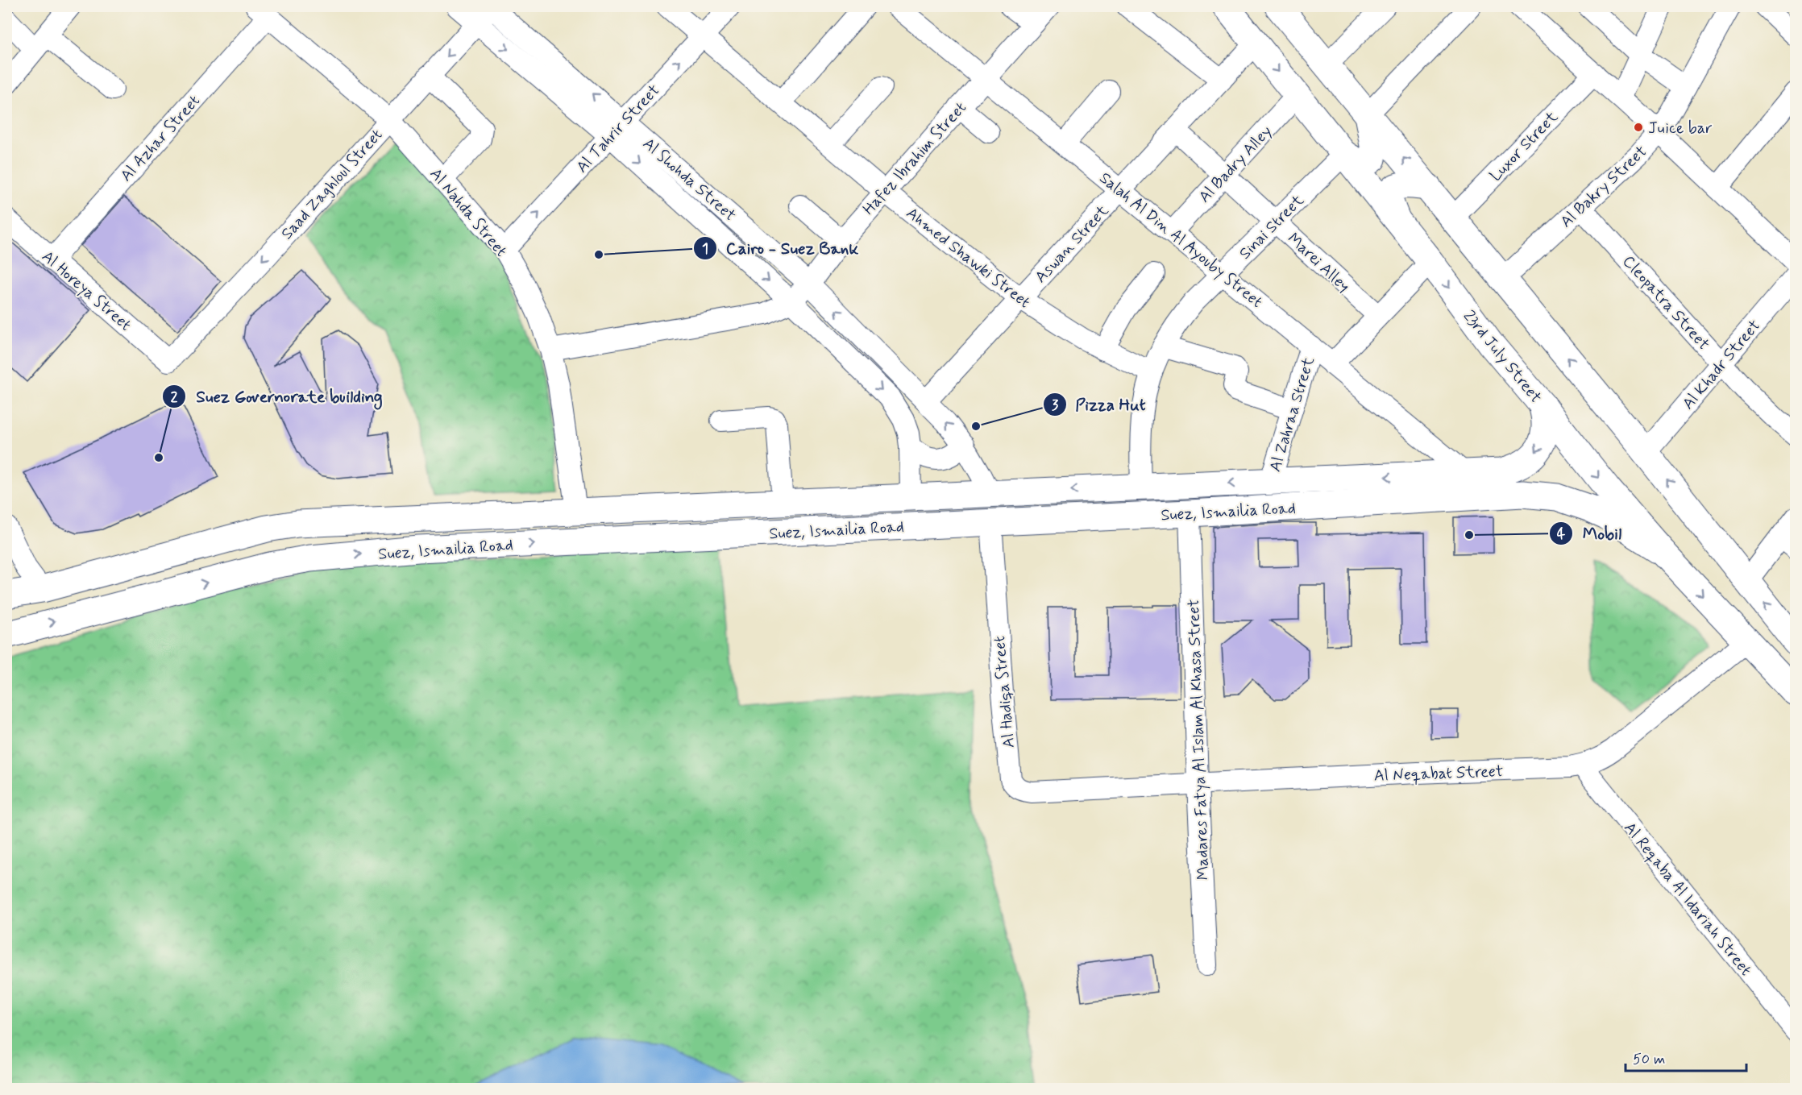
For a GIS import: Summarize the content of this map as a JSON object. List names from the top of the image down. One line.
{"streets":{"main road":["23rd July Street","Suez, Ismailia Road"],"street":["Al Tahrir Street","Al Azhar Street","Luxor Street","Hafez Ibrahim Street","Al Badry Alley","Al Shohda Street","Saad Zaghloul Street","Al Bakry Street","Al Nahda Street","Sinai Street","Salah Al Din Al Ayouby Street","Aswan Street","Ahmed Shawki Street","Marei Alley","Al Horeya Street","Cleopatra Street","Al Khadr Street","Al Zahraa Street","Al Hadiqa Street","Madares Fatya Al Islam Al Khasa Street","Al Neqabat Street","Al Reqaba Al Idariah Street"]},"crossings":[["Al Tahrir Street","Al Shohda Street"],["Al Tahrir Street","Al Nahda Street"],["Al Tahrir Street","Ahmed Shawki Street"],["Al Azhar Street","Al Nahda Street"],["Al Azhar Street","Al Horeya Street"],["Hafez Ibrahim Street","Al Shohda Street"],["Hafez Ibrahim Street","Al Nahda Street"],["Hafez Ibrahim Street","Salah Al Din Al Ayouby Street"],["Hafez Ibrahim Street","Ahmed Shawki Street"],["Al Badry Alley","Salah Al Din Al Ayouby Street"],["Al Badry Alley","Marei Alley"],["Al Badry Alley","23rd July Street"],["Al Shohda Street","Saad Zaghloul Street"],["Al Shohda Street","Aswan Street"],["Al Shohda Street","Suez, Ismailia Road"],["Saad Zaghloul Street","Al Nahda Street"],["Saad Zaghloul Street","Al Horeya Street"],["Al Bakry Street","Cleopatra Street"],["Al Nahda Street","Suez, Ismailia Road"],["Sinai Street","Salah Al Din Al Ayouby Street"],["Sinai Street","Ahmed Shawki Street"],["Sinai Street","Marei Alley"],["Sinai Street","23rd July Street"],["Sinai Street","Suez, Ismailia Road"],["Salah Al Din Al Ayouby Street","Aswan Street"],["Salah Al Din Al Ayouby Street","Al Zahraa Street"],["Salah Al Din Al Ayouby Street","Suez, Ismailia Road"],["Aswan Street","Ahmed Shawki Street"],["Aswan Street","Marei Alley"],["Aswan Street","23rd July Street"],["Cleopatra Street","Al Khadr Street"],["23rd July Street","Suez, Ismailia Road"],["23rd July Street","Al Neqabat Street"],["Al Zahraa Street","Suez, Ismailia Road"],["Suez, Ismailia Road","Al Hadiqa Street"],["Suez, Ismailia Road","Madares Fatya Al Islam Al Khasa Street"],["Al Hadiqa Street","Al Neqabat Street"],["Madares Fatya Al Islam Al Khasa Street","Al Neqabat Street"],["Al Neqabat Street","Al Reqaba Al Idariah Street"]],"one_way":["Al Tahrir Street","Saad Zaghloul Street"],"places":["Juice bar","Cairo - Suez Bank","Pizza Hut","Suez Governorate building","Mobil"],"scale_bar":"50 m"}
